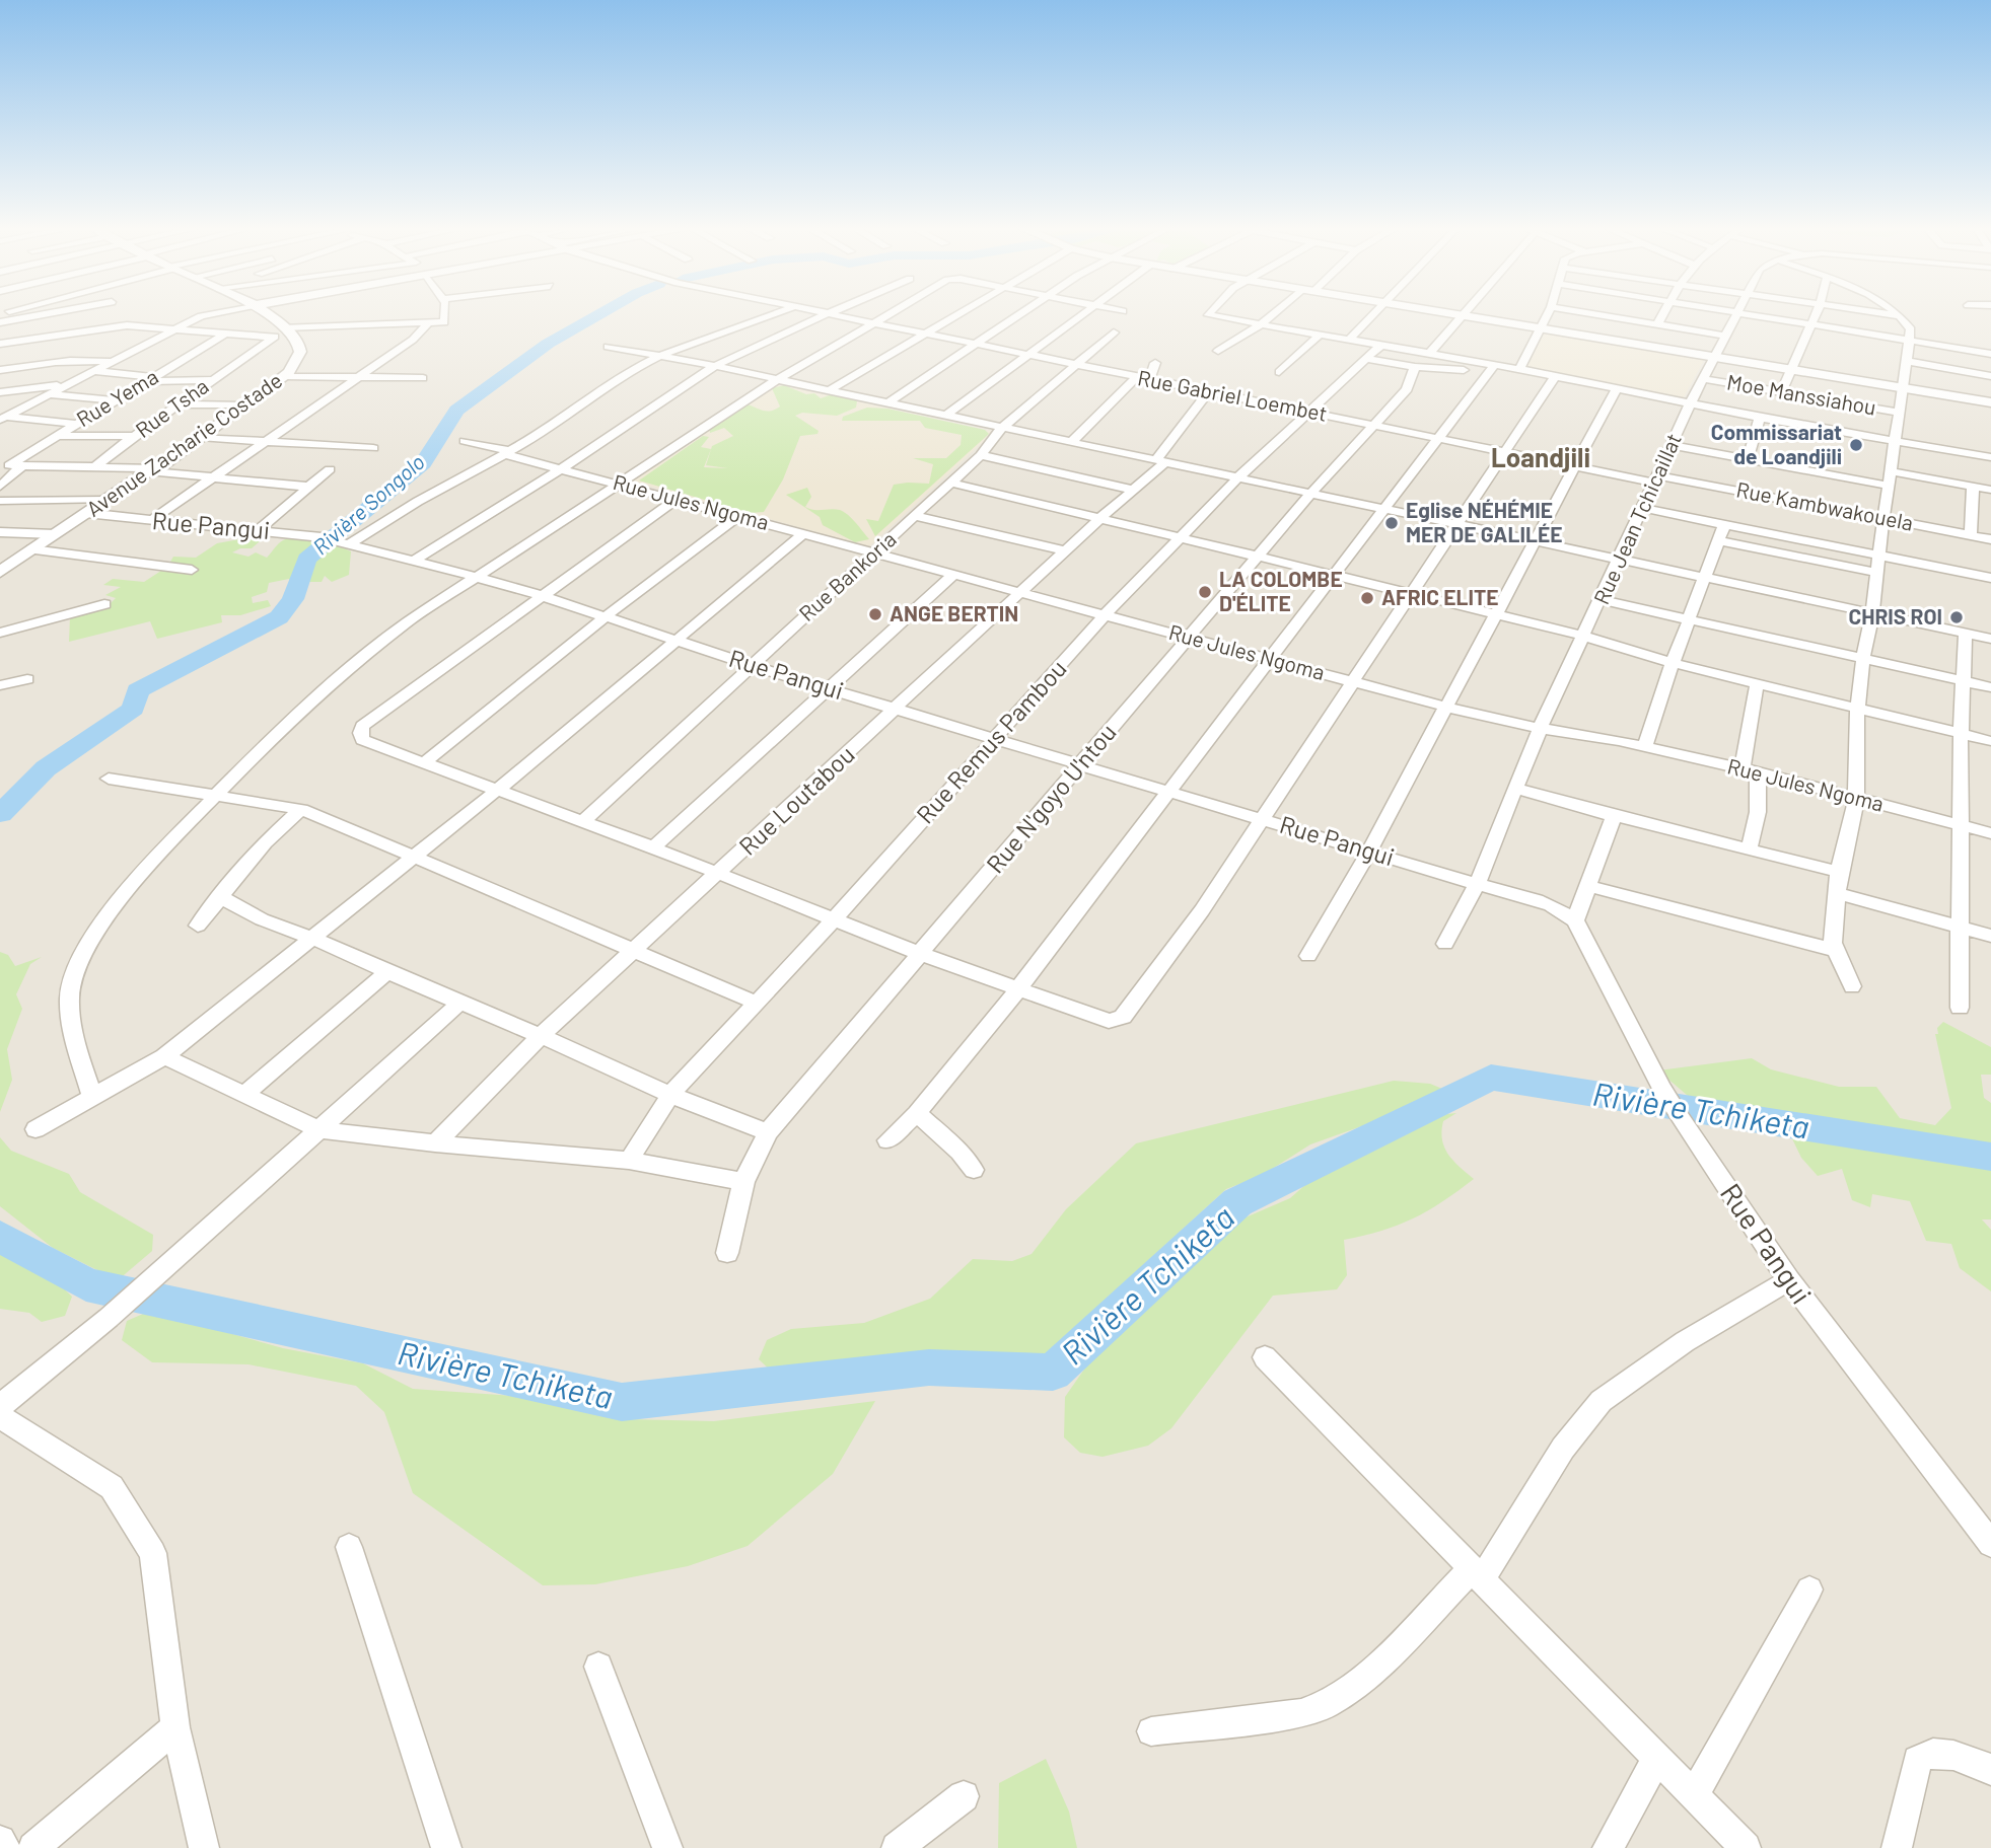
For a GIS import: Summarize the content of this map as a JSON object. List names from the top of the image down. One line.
{"streets":{"street":["Moe Manssiahou","Rue Gabriel Loembet","Rue Yema","Rue Tsha","Avenue Zacharie Costade","Rue Jules Ngoma","Rue Kambwakouela","Rue Jean Tchicaillat","Rue Pangui","Rue Bankoria","Rue Remus Pambou","Rue N'goyo U'ntou","Rue Loutabou"]},"crossings":[["Moe Manssiahou","Rue Jean Tchicaillat"],["Rue Gabriel Loembet","Rue Kambwakouela"],["Rue Gabriel Loembet","Rue Jean Tchicaillat"],["Rue Gabriel Loembet","Rue Bankoria"],["Rue Gabriel Loembet","Rue Remus Pambou"],["Rue Gabriel Loembet","Rue N'goyo U'ntou"],["Rue Gabriel Loembet","Rue Loutabou"],["Rue Tsha","Avenue Zacharie Costade"],["Avenue Zacharie Costade","Rue Pangui"],["Rue Jules Ngoma","Rue Jean Tchicaillat"],["Rue Jules Ngoma","Rue Bankoria"],["Rue Jules Ngoma","Rue Remus Pambou"],["Rue Jules Ngoma","Rue N'goyo U'ntou"],["Rue Jules Ngoma","Rue Loutabou"],["Rue Kambwakouela","Rue Jean Tchicaillat"],["Rue Jean Tchicaillat","Rue Pangui"],["Rue Pangui","Rue Bankoria"],["Rue Pangui","Rue Remus Pambou"],["Rue Pangui","Rue N'goyo U'ntou"],["Rue Pangui","Rue Loutabou"]],"districts":["Loandjili"],"water":["Rivière Songolo","Rivière Tchiketa"],"places":["Commissariat de Loandjili","Eglise NÉHÉMIE MER DE GALILÉE","LA COLOMBE D'ÉLITE","AFRIC ELITE","ANGE BERTIN","CHRIS ROI"]}
